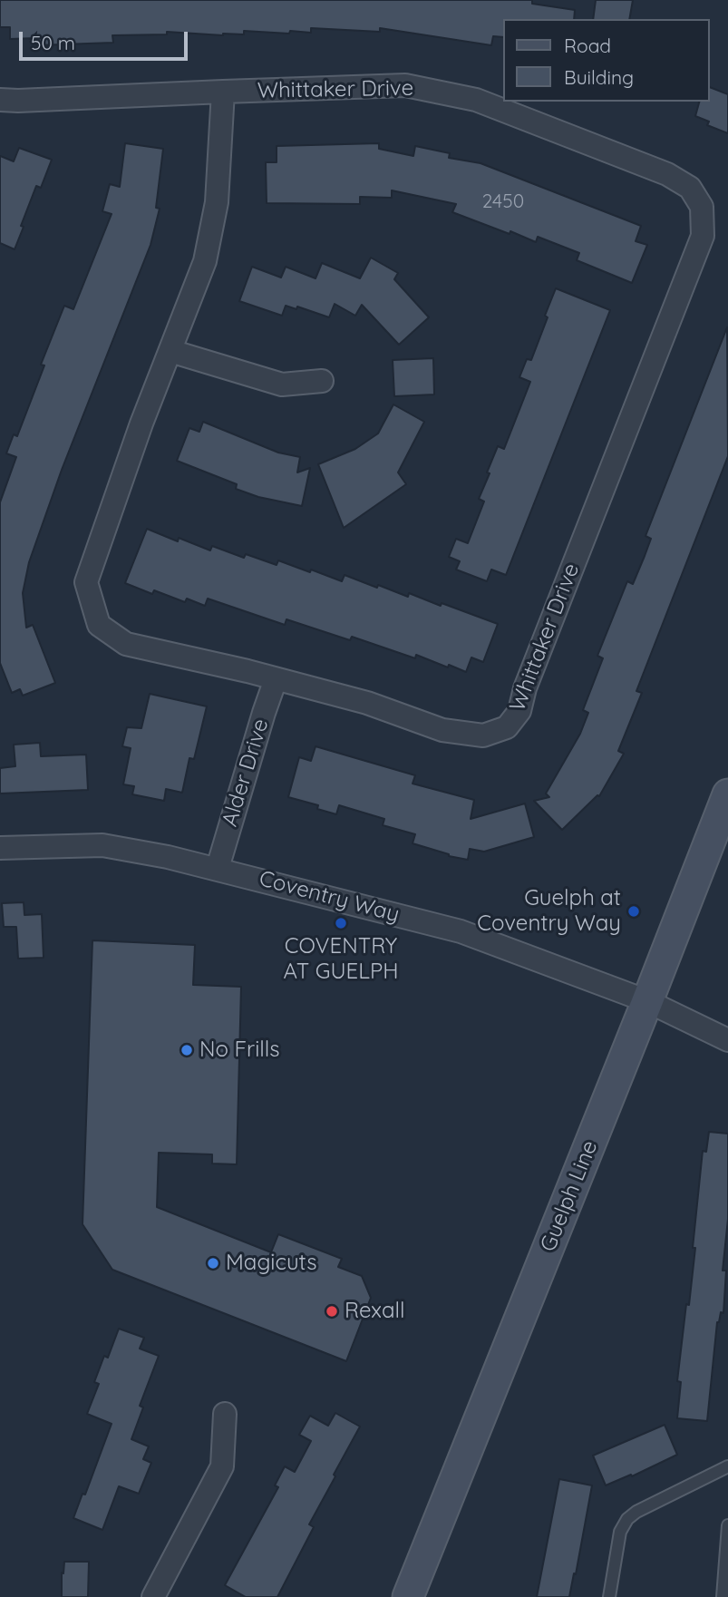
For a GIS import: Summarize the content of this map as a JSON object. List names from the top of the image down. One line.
{"streets":{"main road":["Guelph Line"],"street":["Whittaker Drive","Alder Drive","Coventry Way"]},"crossings":[["Whittaker Drive","Alder Drive"],["Alder Drive","Coventry Way"],["Coventry Way","Guelph Line"]],"places":["Guelph at Coventry Way","COVENTRY AT GUELPH","No Frills","Magicuts","Rexall"],"house_numbers":["2450"],"legend":["Road","Building"],"scale_bar":"50 m"}
